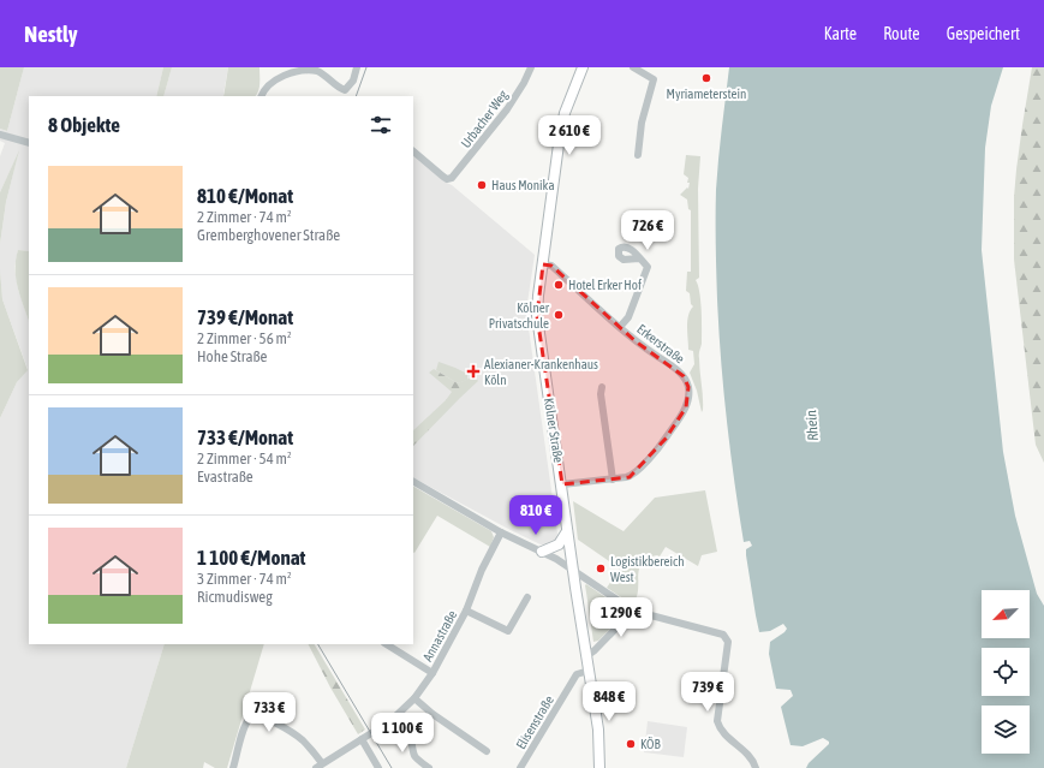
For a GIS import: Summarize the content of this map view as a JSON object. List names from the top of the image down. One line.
{"streets":{"main road":["Kölner Straße"],"street":["Urbacher Weg","Erkerstraße","Annastraße","Elisenstraße"]},"crossings":[["Erkerstraße","Kölner Straße"],["Kölner Straße","Elisenstraße"]],"water":["Rhein"],"places":{"other":["Myriameterstein","Haus Monika","Hotel Erker Hof","Kölner Privatschule","Logistikbereich West","KÖB"],"health":["Alexianer-Krankenhaus Köln"]},"north":"bottom left","page":{"header":"Nestly","nav":["Karte","Route","Gespeichert"],"heading":"8 Objekte","price":["2 610 €","726 €","810 €","1 290 €","739 €","848 €","733 €","1 100 €"],"list":[{"name":"810 €/Monat","note":"2 Zimmer · 74 m² · Gremberghovener Straße"},{"name":"739 €/Monat","note":"2 Zimmer · 56 m² · Hohe Straße"},{"name":"733 €/Monat","note":"2 Zimmer · 54 m² · Evastraße"},{"name":"1 100 €/Monat","note":"3 Zimmer · 74 m² · Ricmudisweg"}]}}
